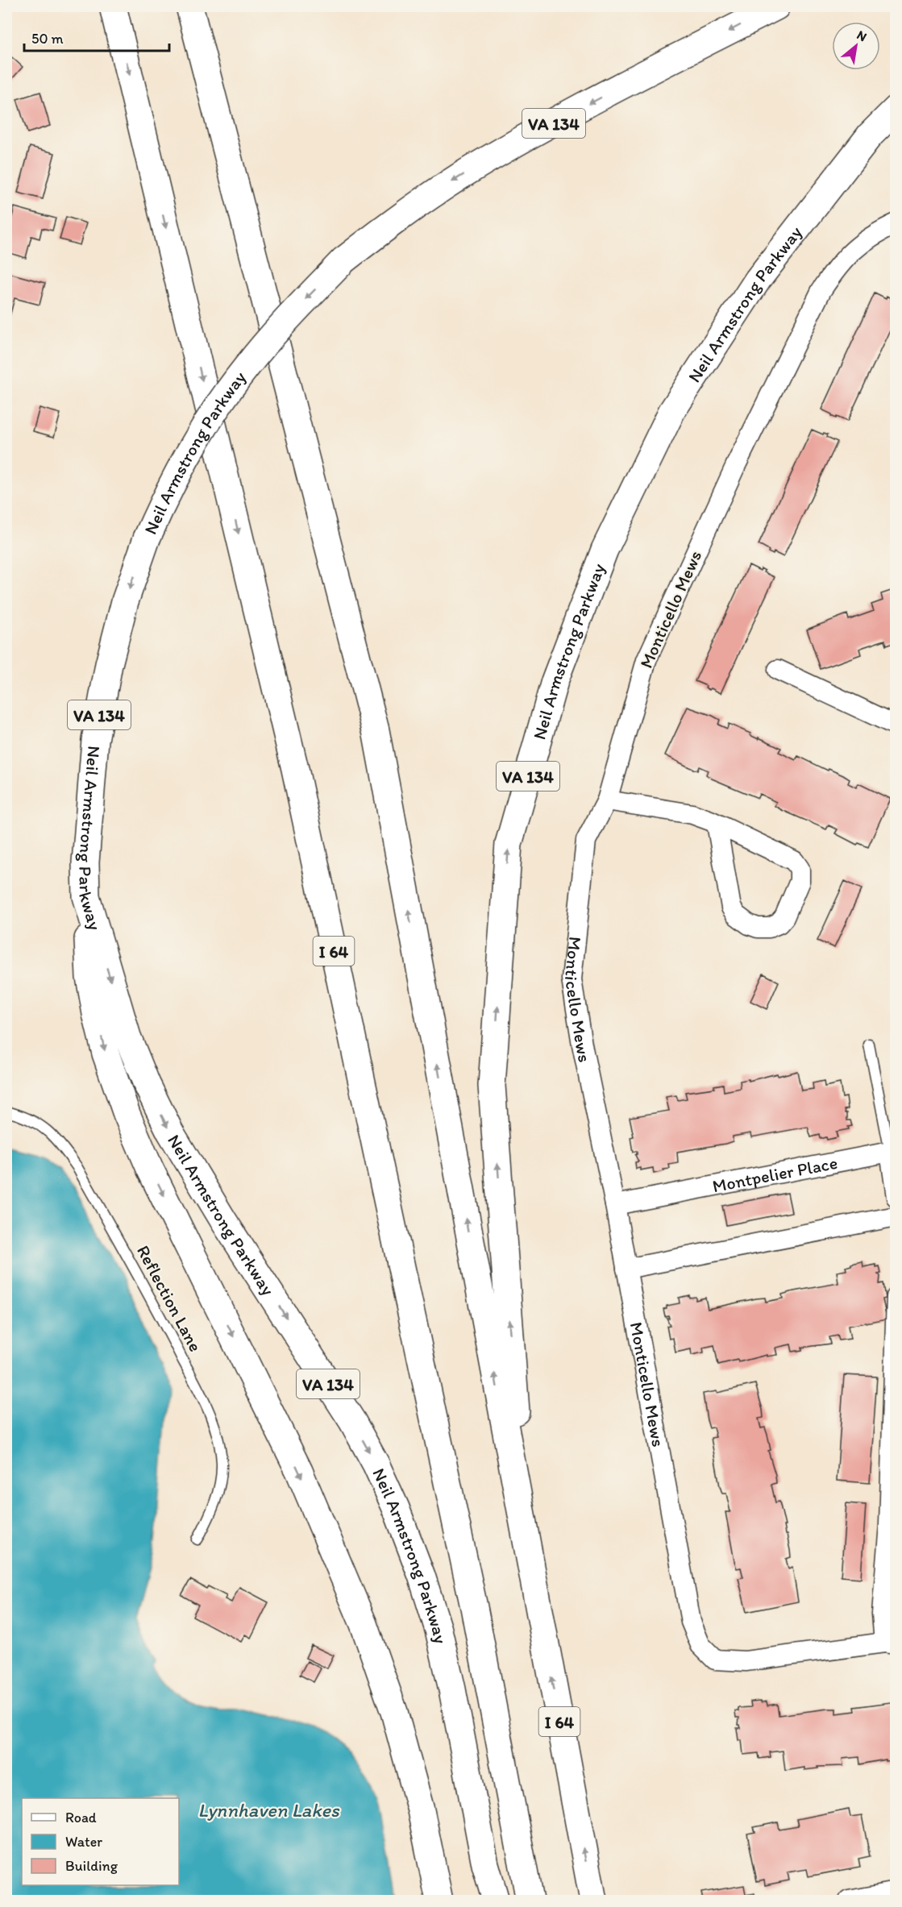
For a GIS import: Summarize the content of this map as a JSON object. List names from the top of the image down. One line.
{"streets":{"highway":["VA 134","Neil Armstrong Parkway","I 64"],"street":["Monticello Mews","Montpelier Place"],"lane":["Reflection Lane"]},"crossings":[["Neil Armstrong Parkway","I 64"],["Monticello Mews","Montpelier Place"]],"water":["Lynnhaven Lakes"],"legend":["Road","Water","Building"],"scale_bar":"50 m","north":"top right"}
